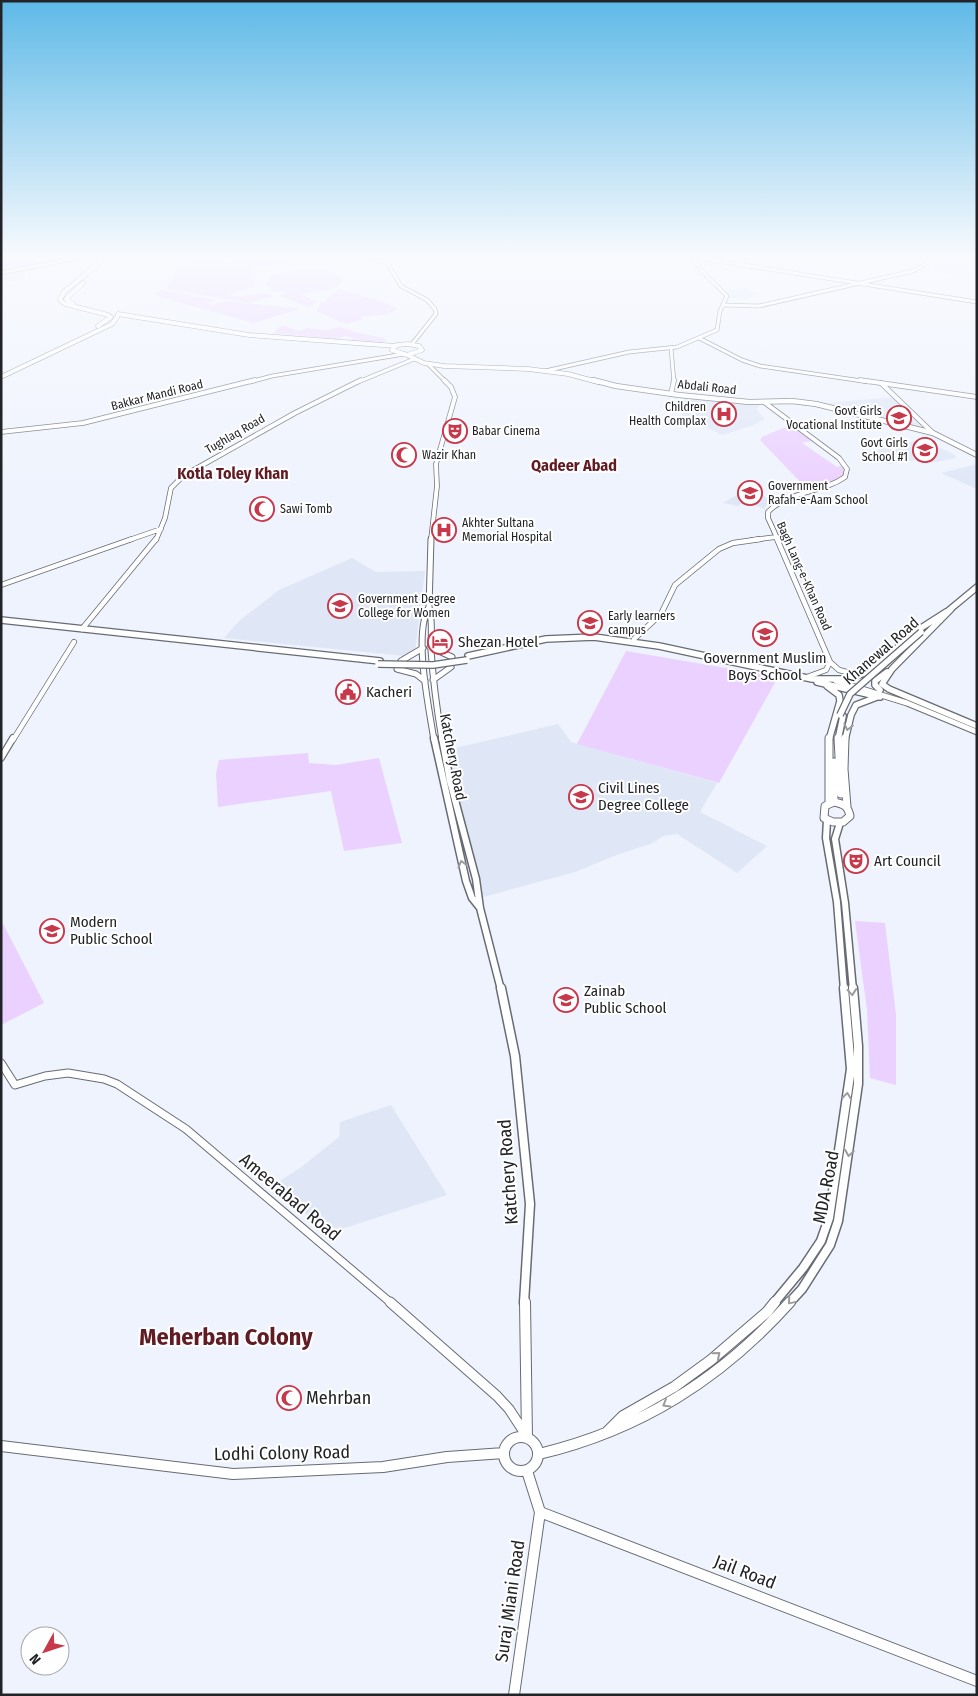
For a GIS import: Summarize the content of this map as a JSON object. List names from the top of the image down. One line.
{"streets":{"main road":["Abdali Road","Bakkar Mandi Road","Khanewal Road","Katchery Road","MDA Road","Lodhi Colony Road","Jail Road","Suraj Miani Road"],"street":["Tughlaq Road","Bagh Lang-e-Khan Road","Ameerabad Road"]},"crossings":[["Abdali Road","Bakkar Mandi Road"],["Abdali Road","Tughlaq Road"],["Abdali Road","Bagh Lang-e-Khan Road"],["Abdali Road","Katchery Road"],["Katchery Road","MDA Road"],["Katchery Road","Ameerabad Road"],["Katchery Road","Lodhi Colony Road"],["MDA Road","Ameerabad Road"],["MDA Road","Lodhi Colony Road"],["Ameerabad Road","Lodhi Colony Road"],["Jail Road","Suraj Miani Road"]],"districts":["Qadeer Abad","Kotla Toley Khan","Meherban Colony"],"places":{"hospital":["Children Health Complax","Akhter Sultana Memorial Hospital"],"school or university":["Govt Girls Vocational Institute","Govt Girls School #1","Government Rafah-e-Aam School","Government Degree College for Women","Early learners campus","Government Muslim Boys School","Civil Lines Degree College","Modern Public School","Zainab Public School"],"theatre":["Babar Cinema","Art Council"],"mosque":["Wazir Khan","Sawi Tomb","Mehrban"],"hotel":["Shezan Hotel"],"public building":["Kacheri"]},"north":"bottom left"}
